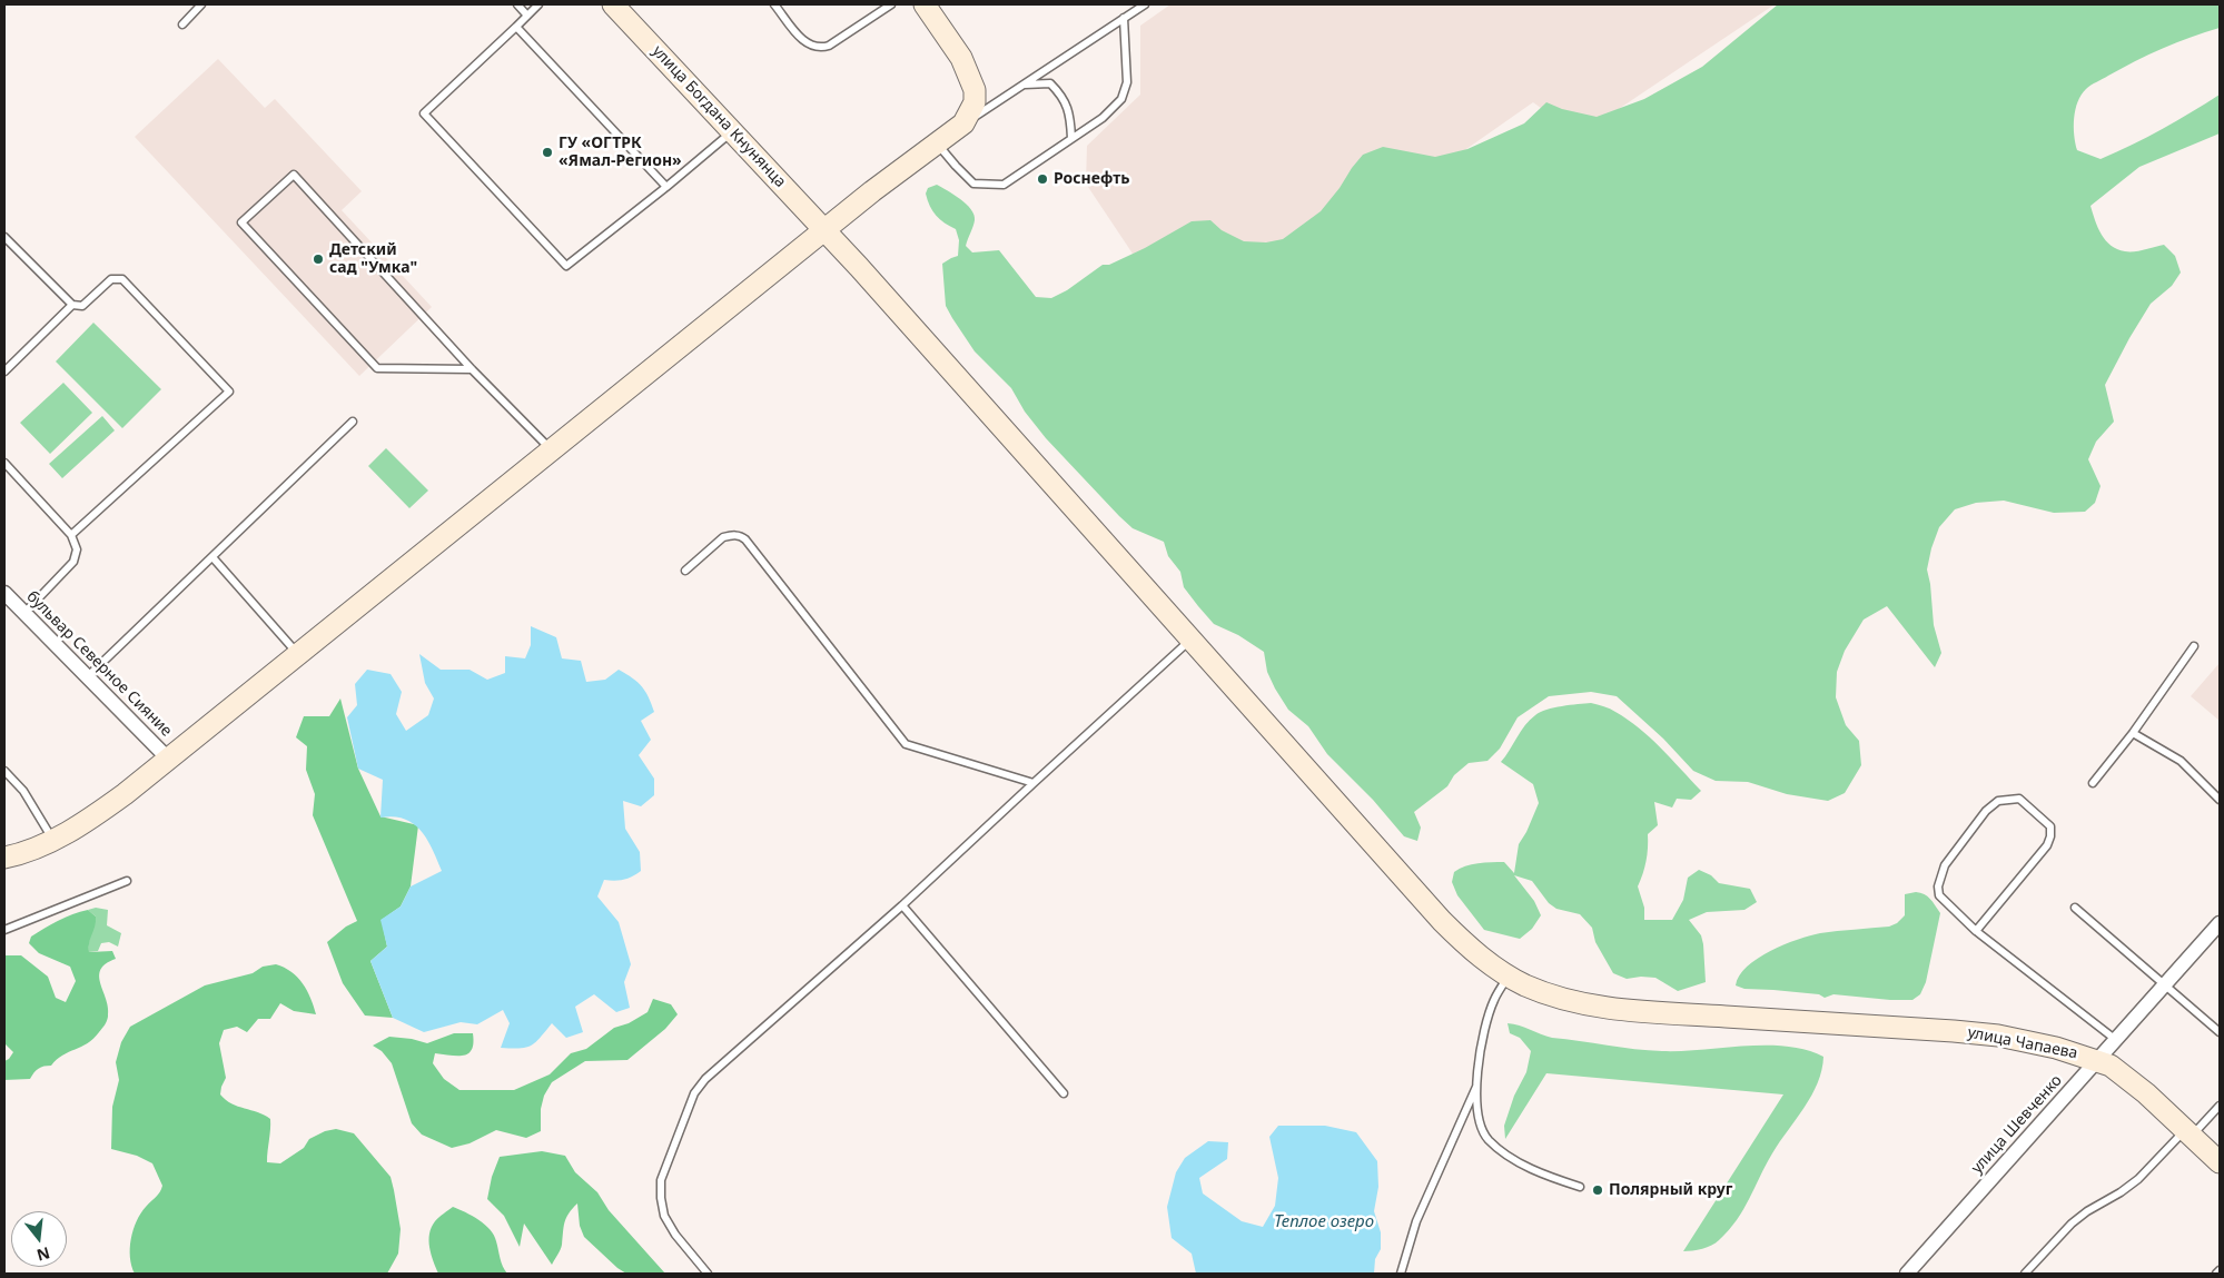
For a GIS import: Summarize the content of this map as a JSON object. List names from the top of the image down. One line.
{"streets":{"main road":["улица Богдана Кнунянца","улица Чапаева"],"street":["бульвар Северное Сияние","улица Шевченко"]},"crossings":[["улица Богдана Кнунянца","улица Чапаева"],["улица Чапаева","улица Шевченко"]],"water":["Теплое озеро"],"places":["ГУ «ОГТРК «Ямал-Регион»","Роснефть","Детский сад \"Умка\"","Полярный круг"],"north":"bottom"}
